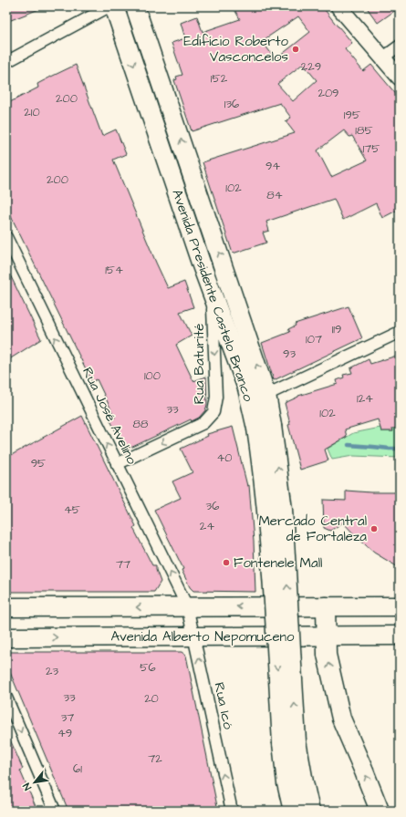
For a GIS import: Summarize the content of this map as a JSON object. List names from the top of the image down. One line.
{"streets":{"main road":["Avenida Presidente Castelo Branco","Avenida Alberto Nepomuceno"],"street":["Rua Baturité","Rua José Avelino","Rua Icó"]},"crossings":[["Avenida Presidente Castelo Branco","Rua Baturité"],["Rua Baturité","Rua José Avelino"],["Rua José Avelino","Rua Icó"],["Avenida Alberto Nepomuceno","Rua Icó"]],"one_way":["Rua Baturité","Rua José Avelino","Rua Icó"],"places":["Edifício Roberto Vasconcelos","Mercado Central de Fortaleza","Fontenele Mall"],"house_numbers":["229","152","209","200","136","210","195","185","175","94","200","102","84","154","119","107","93","100","124","33","102","88","40","95","36","45","24","77","56","23","33","20","37","49","72","61"],"north":"bottom left"}
